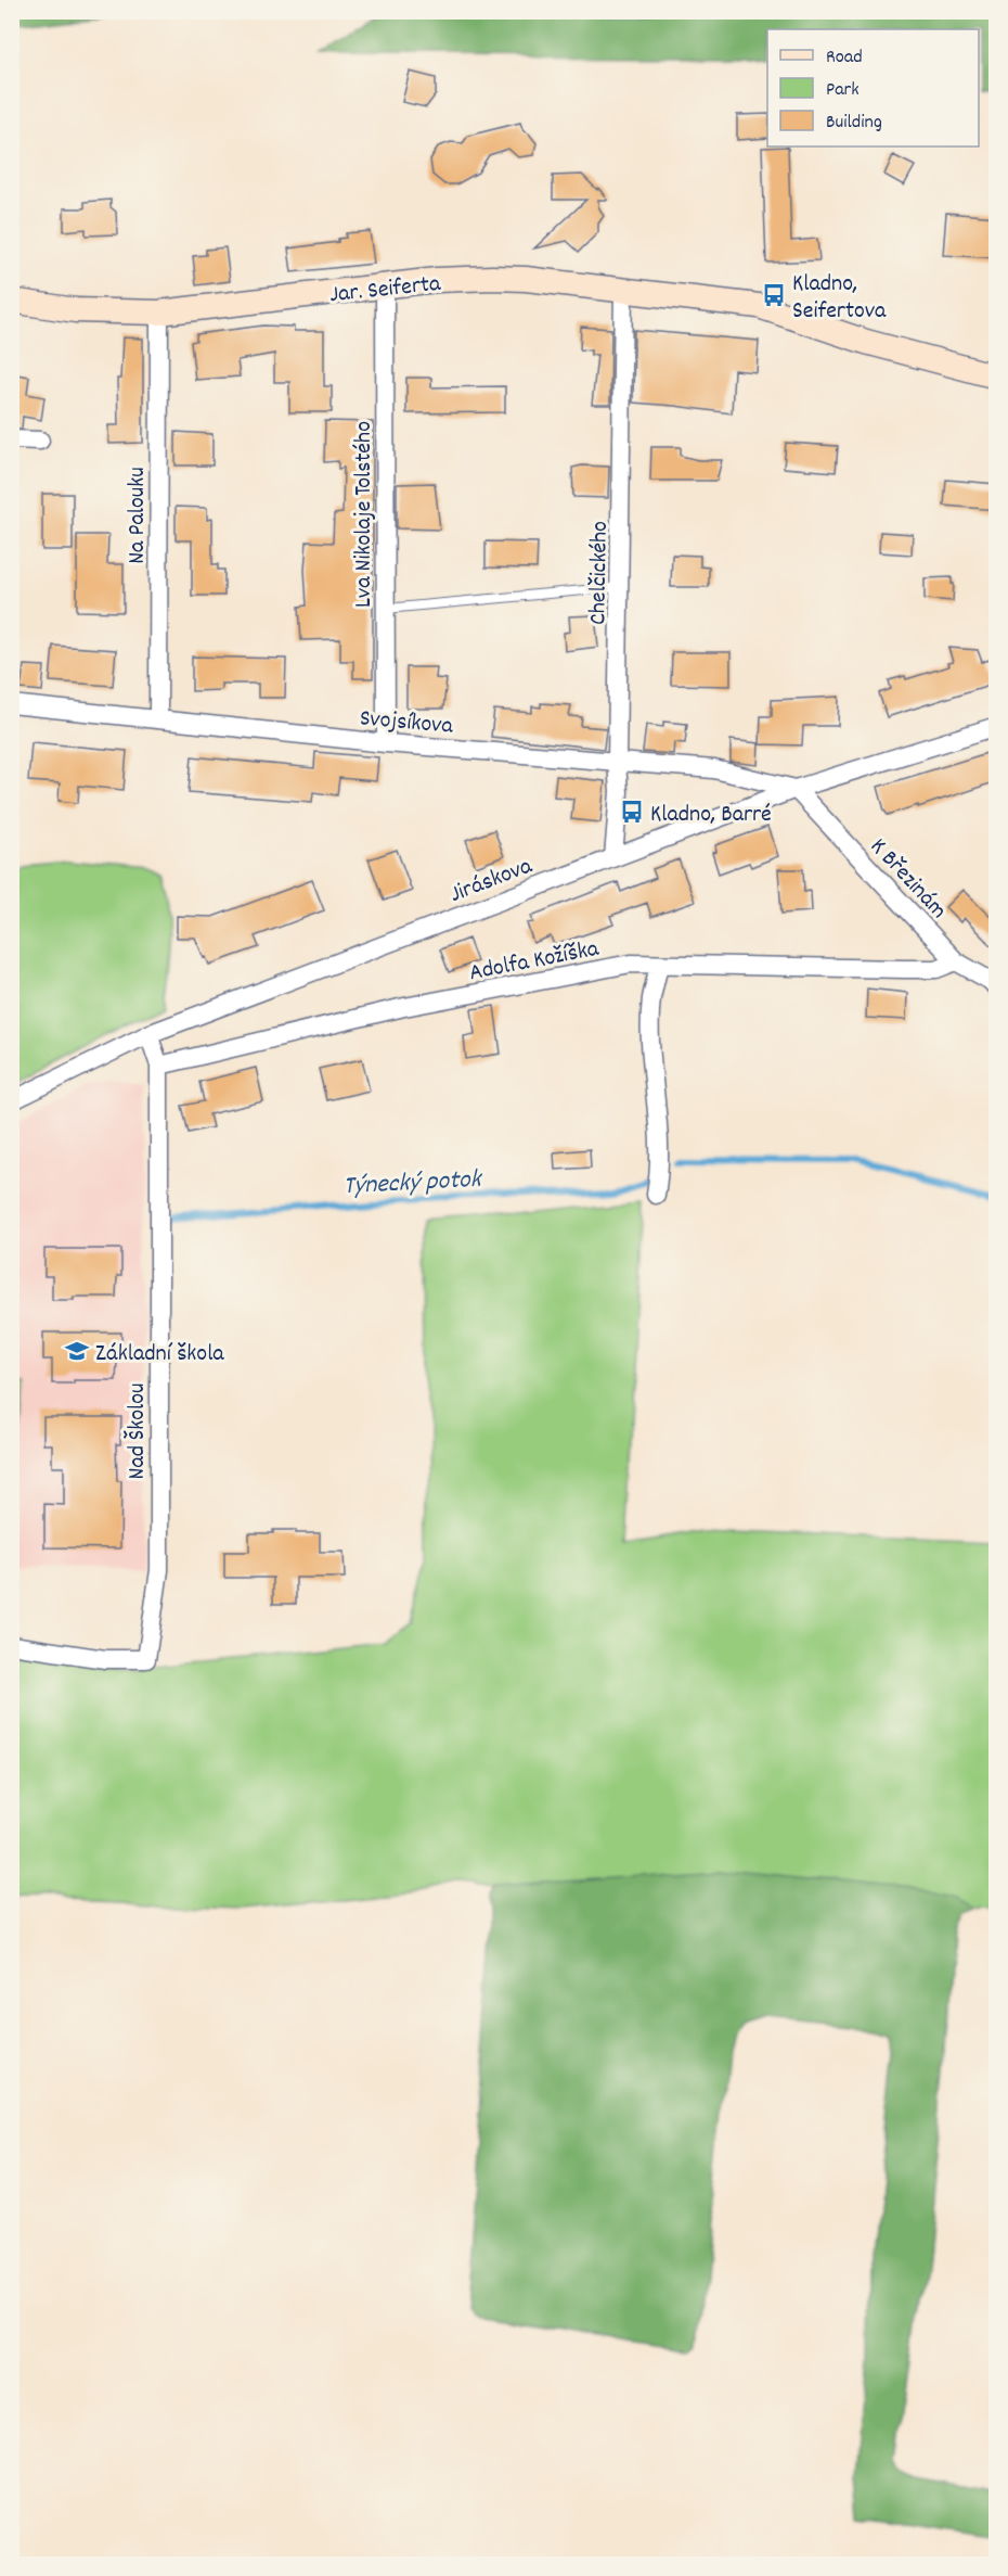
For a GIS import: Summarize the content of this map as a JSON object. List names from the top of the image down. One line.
{"streets":{"street":["Jar. Seiferta","Lva Nikolaje Tolstého","Na Palouku","Chelčického","Svojsíkova","K Březinám","Jiráskova","Adolfa Kožíška","Nad Školou"]},"crossings":[["Jar. Seiferta","Lva Nikolaje Tolstého"],["Jar. Seiferta","Na Palouku"],["Jar. Seiferta","Chelčického"],["Lva Nikolaje Tolstého","Svojsíkova"],["Na Palouku","Svojsíkova"],["Chelčického","Svojsíkova"],["Chelčického","Jiráskova"],["Svojsíkova","K Březinám"],["Svojsíkova","Jiráskova"],["K Březinám","Jiráskova"],["K Březinám","Adolfa Kožíška"],["Adolfa Kožíška","Nad Školou"]],"water":["Týnecký potok"],"places":{"bus stop":["Kladno, Seifertova","Kladno, Barré"],"school or university":["Základní škola"]},"legend":["Road","Park","Building"]}
